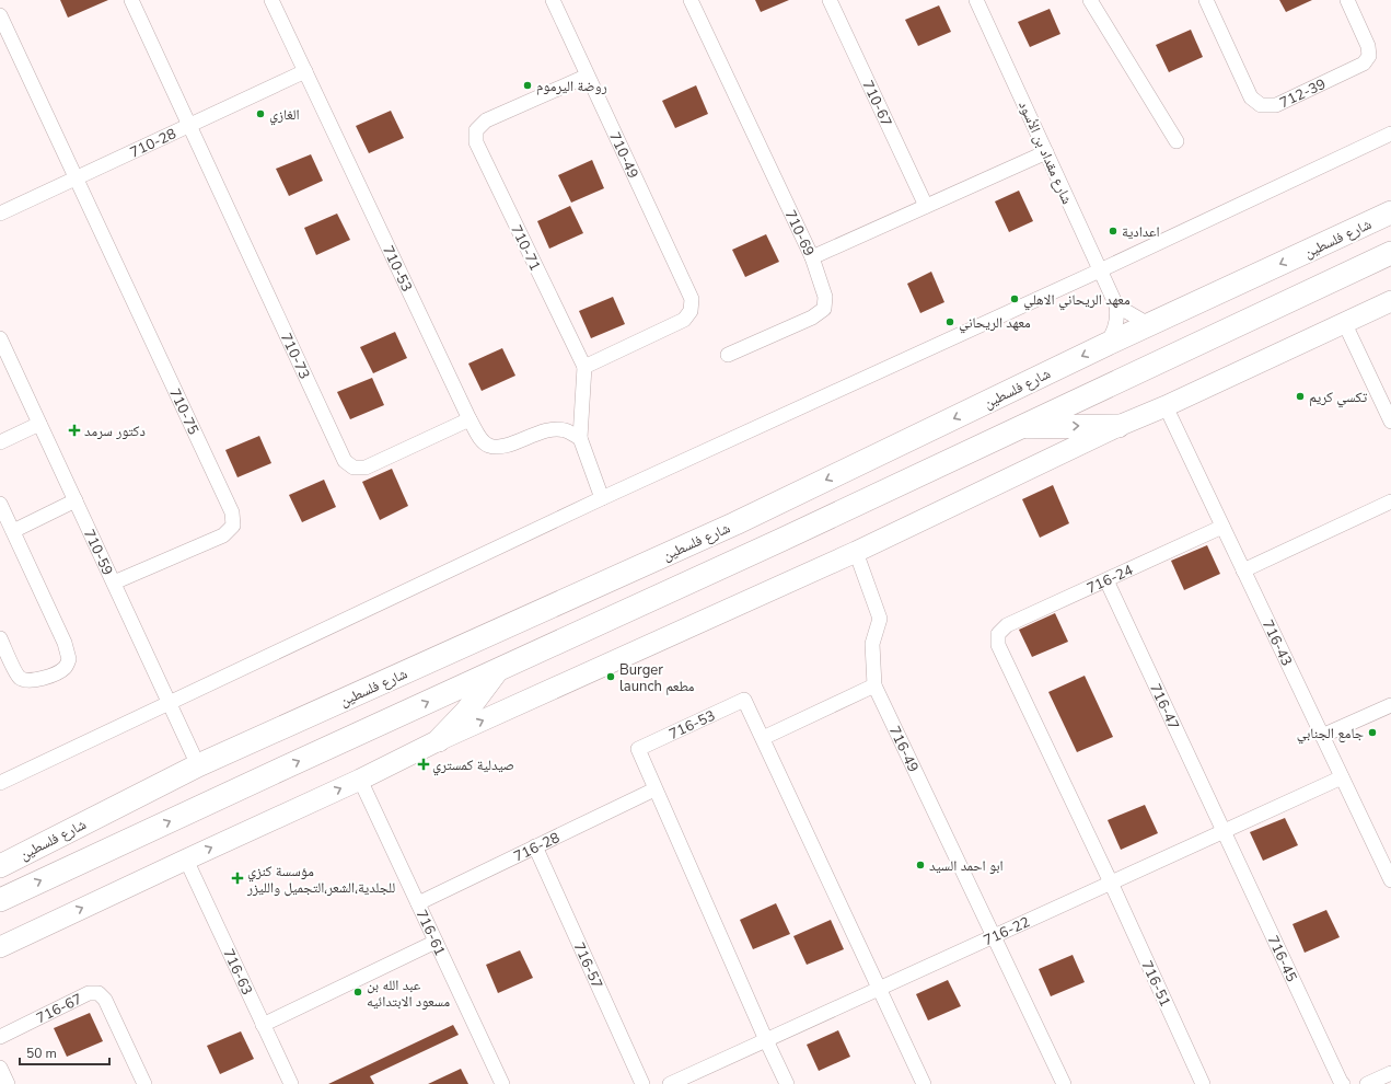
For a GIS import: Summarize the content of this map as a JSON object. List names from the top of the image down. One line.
{"streets":{"main road":["شارع فلسطين"],"street":["712-39","710-67","710-28","شارع مقداد بن الأسود","710-49","710-69","710-71","710-53","710-73","710-75","710-59","716-24","716-43","716-47","716-53","716-49","716-28","716-22","716-61","716-45","716-57","716-63","716-51","716-67"]},"crossings":[["710-67","710-69"],["710-28","710-53"],["710-28","710-73"],["710-28","710-75"],["شارع مقداد بن الأسود","710-69"],["710-49","710-71"],["شارع فلسطين","710-59"],["710-53","710-73"],["710-75","710-59"],["716-24","716-43"],["716-24","716-47"],["716-24","716-22"],["716-24","716-51"],["716-43","716-22"],["716-47","716-22"],["716-47","716-45"],["716-53","716-28"],["716-53","716-22"],["716-49","716-22"],["716-28","716-61"],["716-28","716-57"],["716-22","716-45"],["716-22","716-51"]],"places":{"other":["روضة اليرموم","الغازي","اعدادية","معهد الريحاني الاهلي","معهد الريحاني","تكسي كريم","Burger launch مطعم","جامع الجنابي","ابو احمد السيد","عبد الله بن مسعود الابتدائيه"],"health":["دكتور سرمد","صيدلية كمستري","مؤسسة كنزي للجلدية،الشعر،التجميل والليزر"]},"scale_bar":"50 m"}
